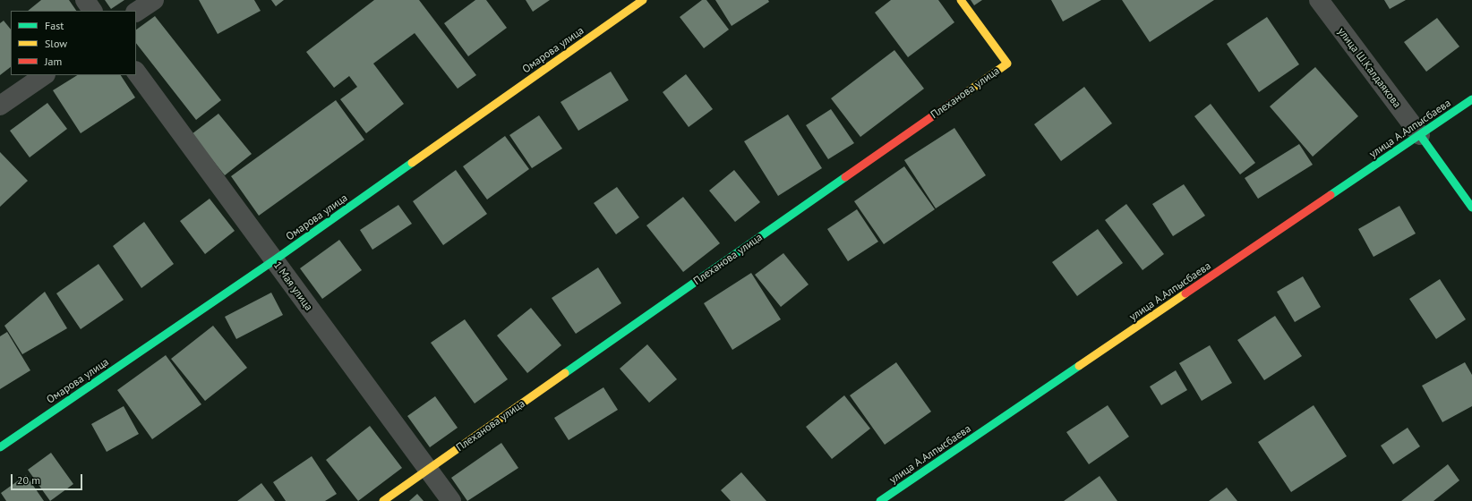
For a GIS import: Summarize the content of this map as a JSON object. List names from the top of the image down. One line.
{"streets":{"street":["Омарова улица","улица Ш.Калдаякова","Плеханова улица","улица А.Алпысбаева","1 Мая улица"]},"crossings":[["Омарова улица","1 Мая улица"],["улица Ш.Калдаякова","улица А.Алпысбаева"],["Плеханова улица","1 Мая улица"]],"legend":["Fast","Slow","Jam"],"scale_bar":"20 m"}
